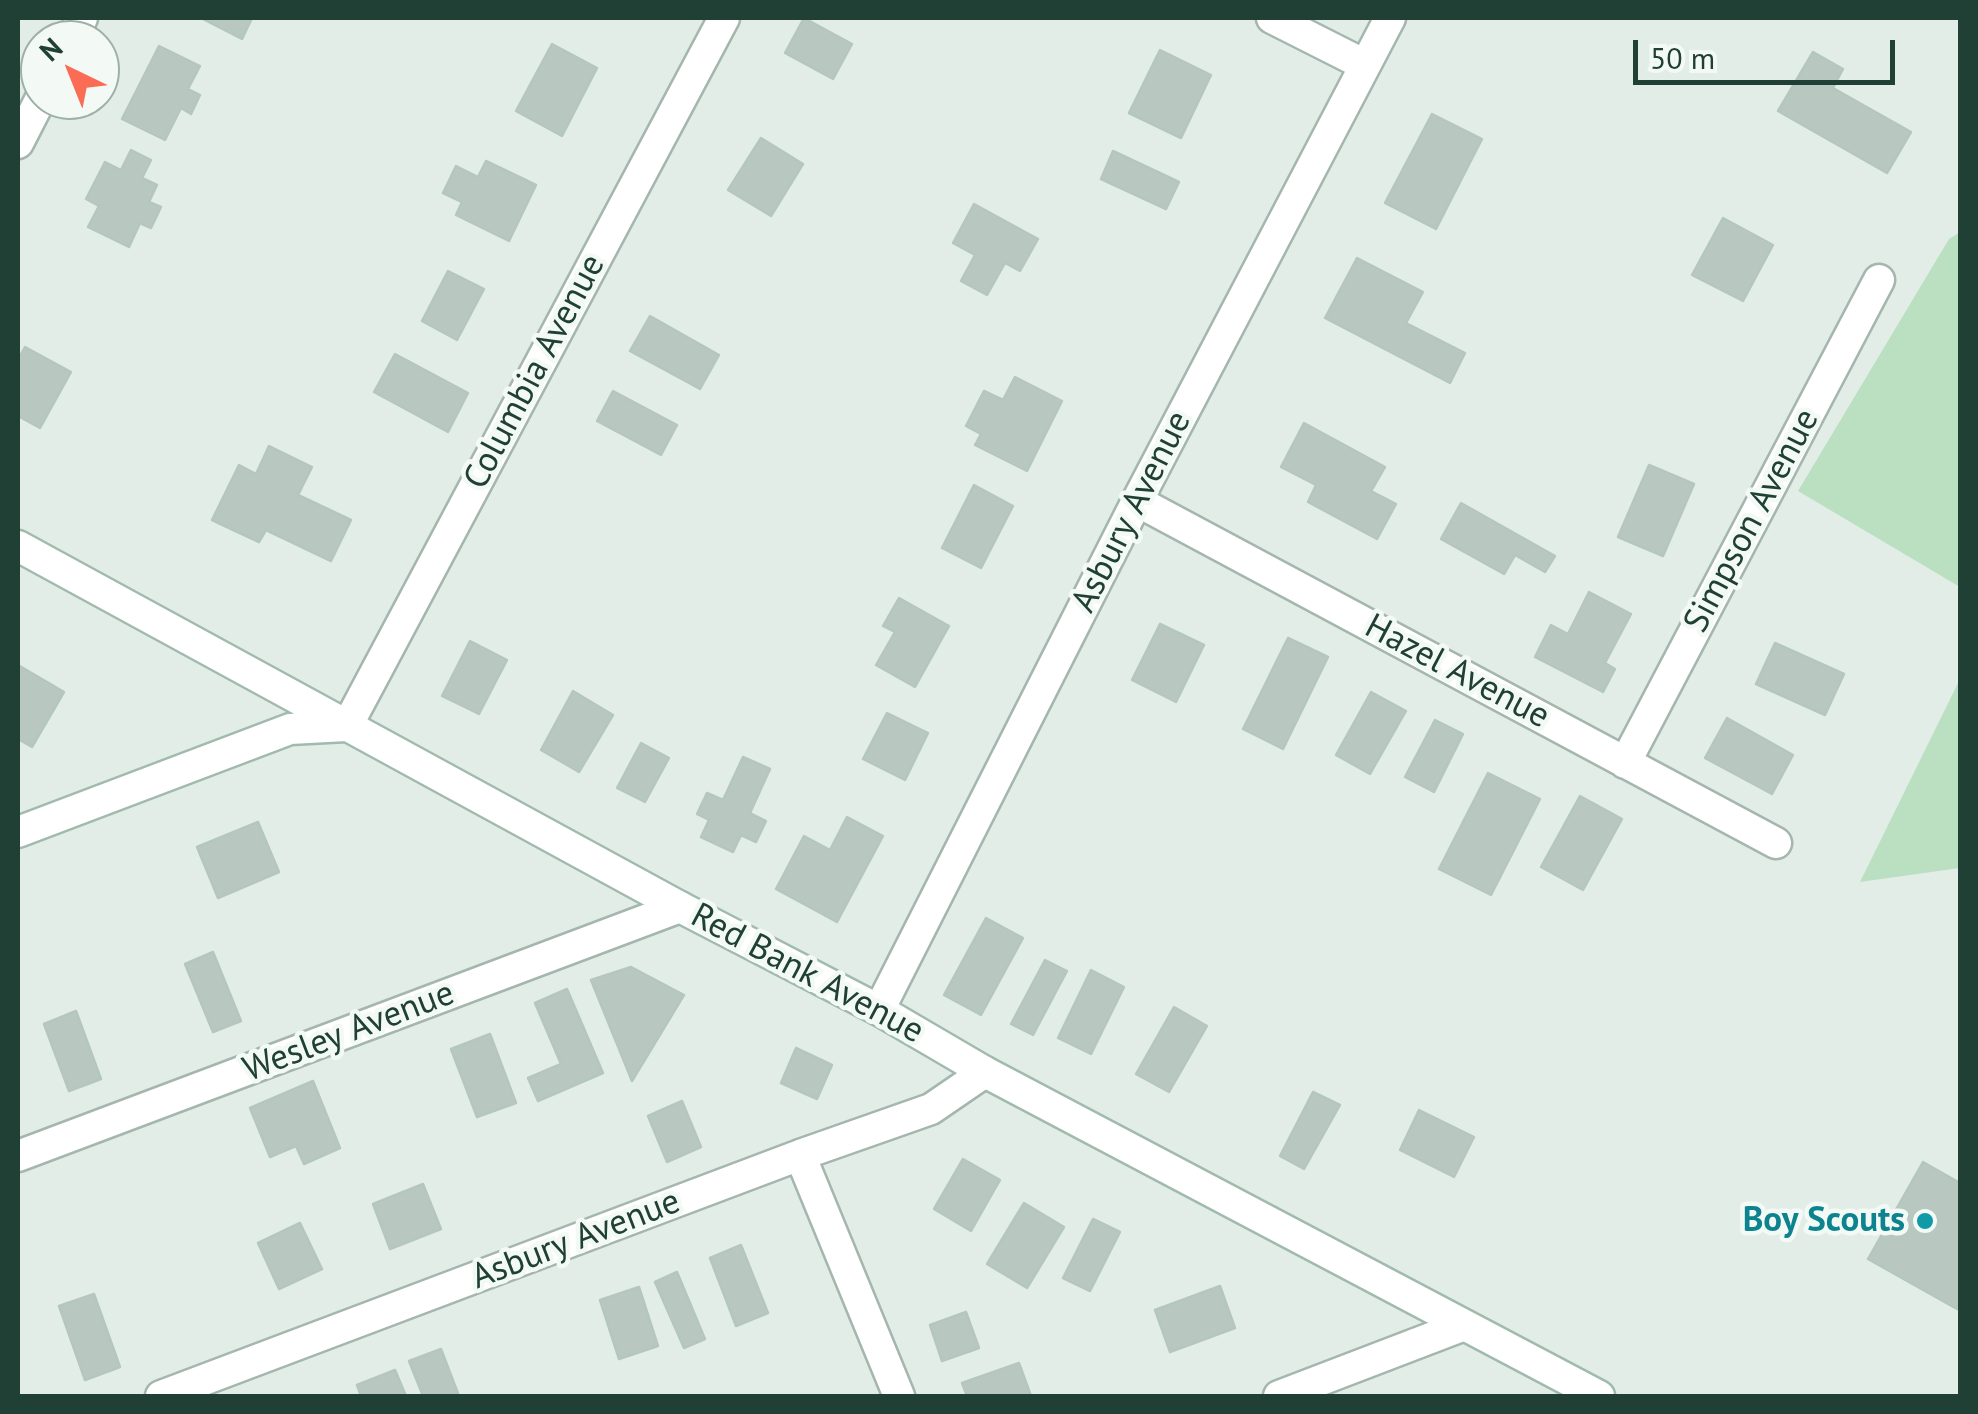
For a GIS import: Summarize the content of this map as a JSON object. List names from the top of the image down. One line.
{"streets":{"street":["Columbia Avenue","Asbury Avenue","Simpson Avenue","Hazel Avenue","Red Bank Avenue","Wesley Avenue"]},"crossings":[["Columbia Avenue","Red Bank Avenue"],["Asbury Avenue","Hazel Avenue"],["Asbury Avenue","Red Bank Avenue"],["Simpson Avenue","Hazel Avenue"],["Red Bank Avenue","Wesley Avenue"]],"places":["Boy Scouts"],"scale_bar":"50 m","north":"top left"}
